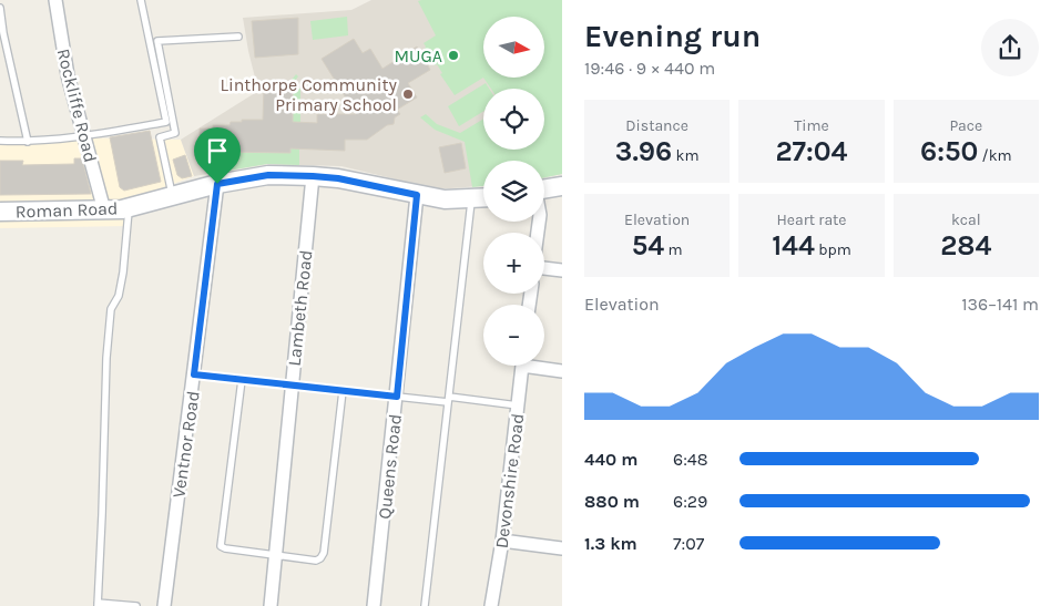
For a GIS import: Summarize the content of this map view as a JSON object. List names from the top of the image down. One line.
{"streets":{"street":["Rockliffe Road","Roman Road","Lambeth Road","Ventnor Road","Queens Road","Devonshire Road"]},"crossings":[["Rockliffe Road","Roman Road"],["Roman Road","Lambeth Road"],["Roman Road","Ventnor Road"],["Roman Road","Queens Road"]],"places":["MUGA","Linthorpe Community Primary School"],"north":"right","page":{"heading":["Evening run","19:46 · 9 × 440 m"],"map_buttons":["+","−"],"stats":[["Distance","3.96 km"],["Time","27:04"],["Pace","6:50 /km"],["Elevation","54 m"],["Heart rate","144 bpm"],["kcal","284"]],"chart":["Elevation","136–141 m"],"list":[{"name":"440 m","note":"6:48"},{"name":"880 m","note":"6:29"},{"name":"1.3 km","note":"7:07"}]}}
